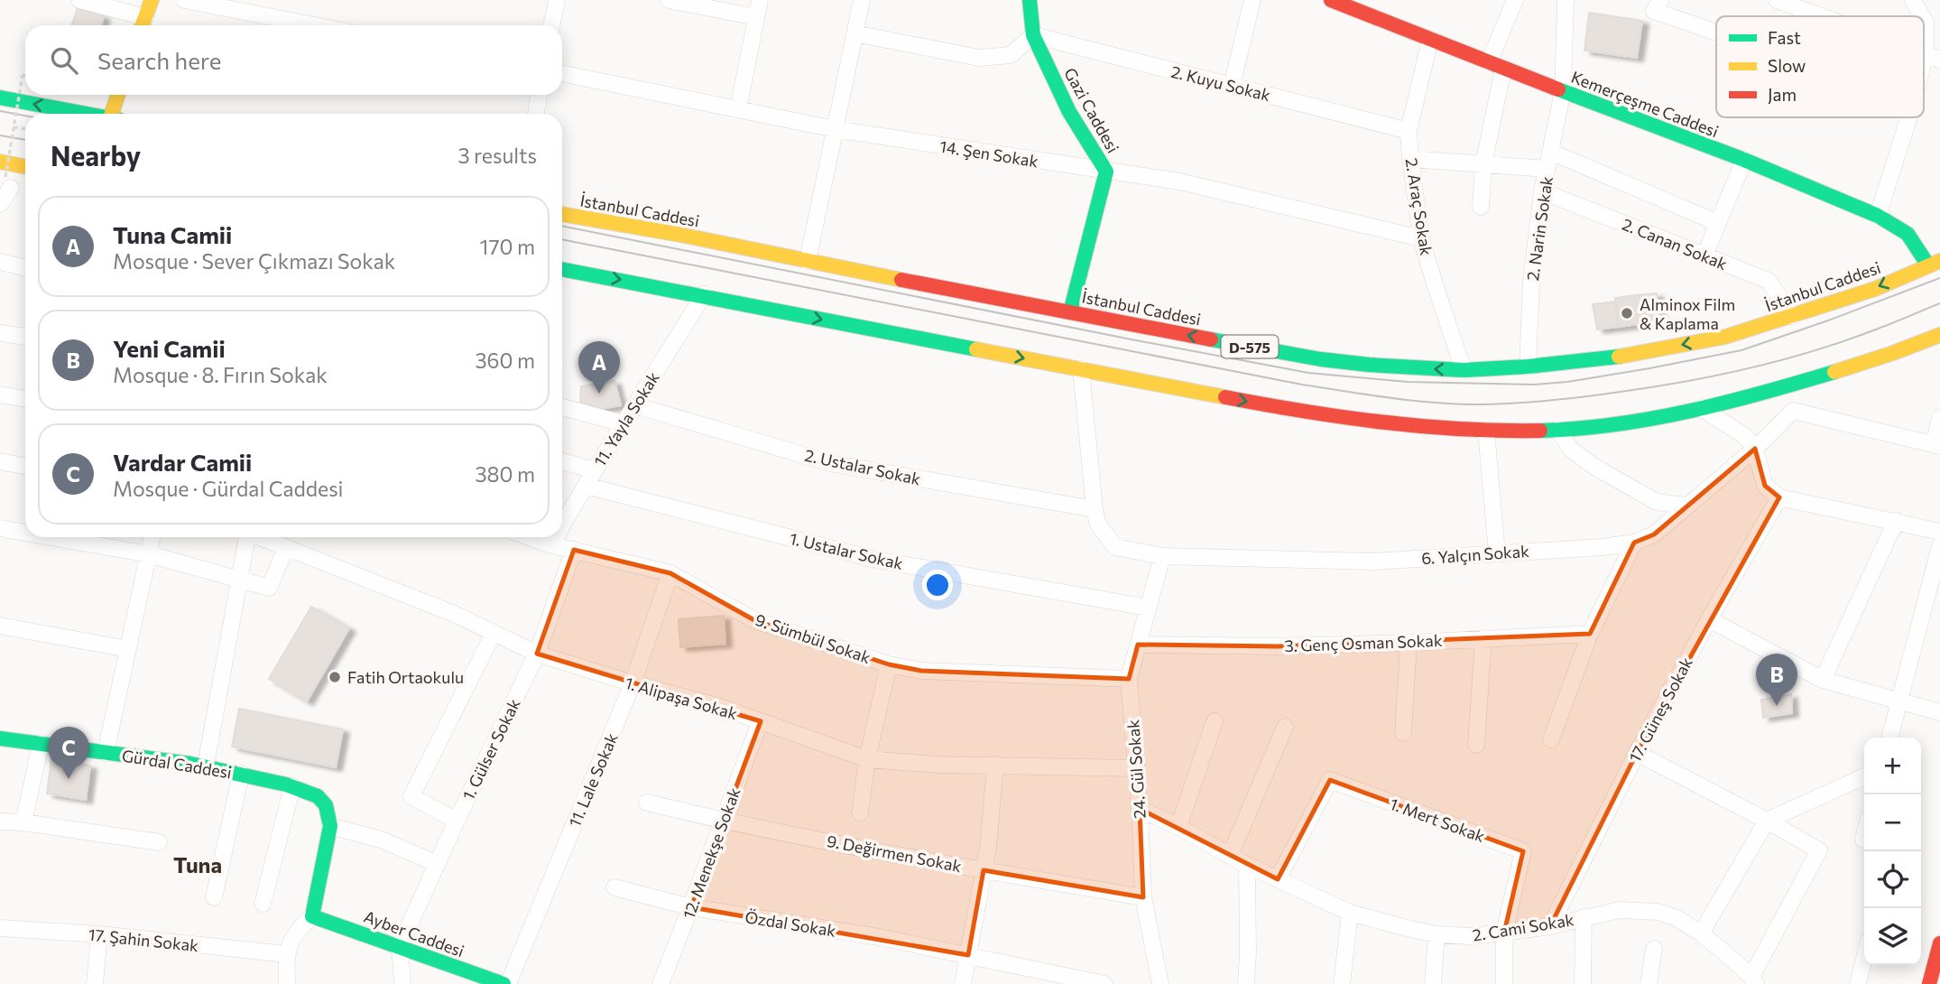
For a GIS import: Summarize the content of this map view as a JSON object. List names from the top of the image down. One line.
{"streets":{"main road":["Kemerçeşme Caddesi","Gazi Caddesi","İstanbul Caddesi","D-575","Gürdal Caddesi","Ayber Caddesi"],"street":["2. Kuyu Sokak","14. Şen Sokak","2. Araç Sokak","2. Narin Sokak","2. Canan Sokak","11. Yayla Sokak","2. Ustalar Sokak","1. Ustalar Sokak","6. Yalçın Sokak","9. Sümbül Sokak","3. Genç Osman Sokak","1. Alipaşa Sokak","17. Güneş Sokak","1. Gülser Sokak","24. Gül Sokak","11. Lale Sokak","1. Mert Sokak","12. Menekşe Sokak","9. Değirmen Sokak","Özdal Sokak","2. Cami Sokak","17. Şahin Sokak"]},"crossings":[["2. Kuyu Sokak","Gazi Caddesi"],["2. Kuyu Sokak","2. Araç Sokak"],["Kemerçeşme Caddesi","2. Araç Sokak"],["Kemerçeşme Caddesi","İstanbul Caddesi"],["Kemerçeşme Caddesi","2. Narin Sokak"],["Gazi Caddesi","14. Şen Sokak"],["Gazi Caddesi","İstanbul Caddesi"],["14. Şen Sokak","2. Araç Sokak"],["2. Araç Sokak","İstanbul Caddesi"],["İstanbul Caddesi","2. Narin Sokak"],["İstanbul Caddesi","2. Canan Sokak"],["2. Narin Sokak","2. Canan Sokak"],["11. Yayla Sokak","2. Ustalar Sokak"],["11. Yayla Sokak","1. Ustalar Sokak"],["11. Yayla Sokak","9. Sümbül Sokak"],["2. Ustalar Sokak","6. Yalçın Sokak"],["1. Ustalar Sokak","24. Gül Sokak"],["6. Yalçın Sokak","24. Gül Sokak"],["9. Sümbül Sokak","1. Gülser Sokak"],["9. Sümbül Sokak","24. Gül Sokak"],["9. Sümbül Sokak","11. Lale Sokak"],["3. Genç Osman Sokak","24. Gül Sokak"],["1. Alipaşa Sokak","1. Gülser Sokak"],["1. Alipaşa Sokak","24. Gül Sokak"],["1. Alipaşa Sokak","11. Lale Sokak"],["1. Alipaşa Sokak","12. Menekşe Sokak"],["17. Güneş Sokak","2. Cami Sokak"],["1. Gülser Sokak","Ayber Caddesi"],["24. Gül Sokak","9. Değirmen Sokak"],["24. Gül Sokak","2. Cami Sokak"],["11. Lale Sokak","Ayber Caddesi"],["1. Mert Sokak","2. Cami Sokak"],["12. Menekşe Sokak","9. Değirmen Sokak"],["12. Menekşe Sokak","Özdal Sokak"]],"districts":["Tuna"],"places":["Alminox Film & Kaplama","Fatih Ortaokulu"],"legend":["Fast","Slow","Jam"],"page":{"search":"Search here","heading":["Nearby","3 results"],"list":[{"mark":"A","name":"Tuna Camii","note":"Mosque · Sever Çıkmazı Sokak","value":"170 m"},{"mark":"B","name":"Yeni Camii","note":"Mosque · 8. Fırın Sokak","value":"360 m"},{"mark":"C","name":"Vardar Camii","note":"Mosque · Gürdal Caddesi","value":"380 m"}],"pins":["A","B","C"],"map_buttons":["+","−"]}}
